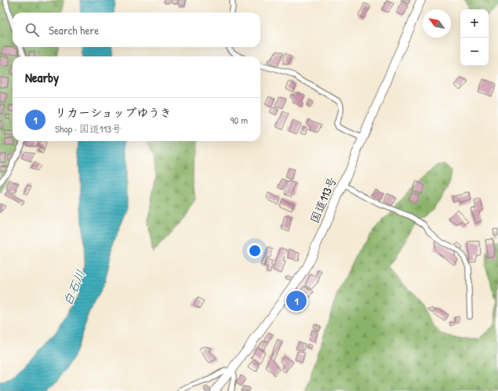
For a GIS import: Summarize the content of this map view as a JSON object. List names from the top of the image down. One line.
{"streets":{"highway":["国道113号"]},"water":["白石川"],"north":"top left","page":{"map_buttons":["+","−"],"search":"Search here","heading":"Nearby","list":[{"mark":"1","name":"リカーショップゆうき","note":"Shop · 国道113号","value":"90 m"}],"pins":"1"}}
